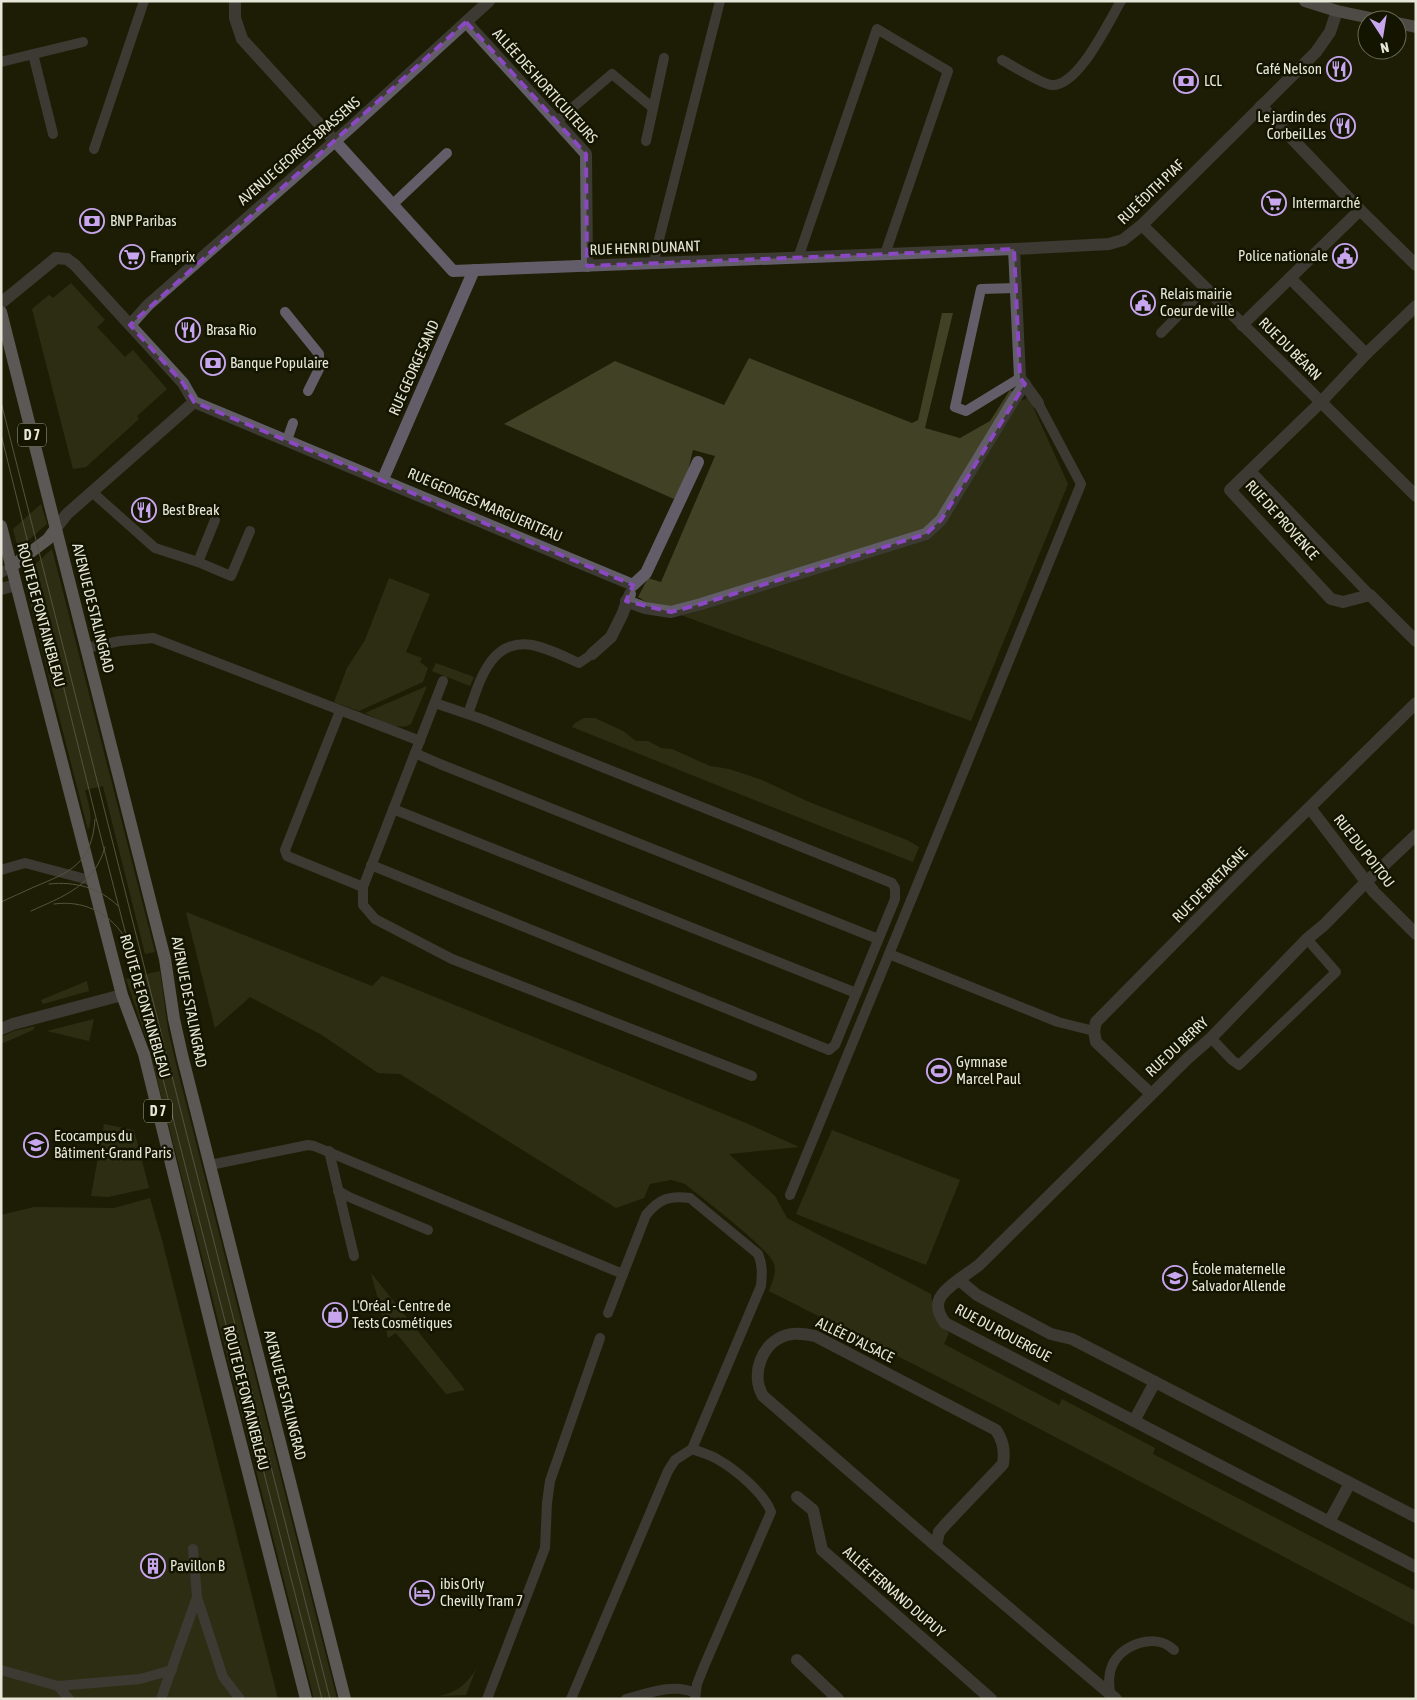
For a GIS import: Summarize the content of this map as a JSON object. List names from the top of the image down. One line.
{"streets":{"main road":["D 7","AVENUE DE STALINGRAD","ROUTE DE FONTAINEBLEAU"],"street":["ALLÉE DES HORTICULTEURS","AVENUE GEORGES BRASSENS","RUE ÉDITH PIAF","RUE HENRI DUNANT","RUE DU BÉARN","RUE GEORGE SAND","RUE GEORGES MARGUERITEAU","RUE DE PROVENCE","RUE DU POITOU","RUE DE BRETAGNE","RUE DU BERRY","RUE DU ROUERGUE","ALLÉE D'ALSACE","ALLÉE FERNAND DUPUY"]},"crossings":[["ALLÉE DES HORTICULTEURS","AVENUE GEORGES BRASSENS"],["ALLÉE DES HORTICULTEURS","RUE HENRI DUNANT"],["AVENUE GEORGES BRASSENS","RUE HENRI DUNANT"],["RUE ÉDITH PIAF","RUE HENRI DUNANT"],["RUE ÉDITH PIAF","RUE DU BÉARN"],["RUE HENRI DUNANT","RUE GEORGE SAND"],["RUE DU BÉARN","RUE DE PROVENCE"],["RUE GEORGE SAND","RUE GEORGES MARGUERITEAU"],["RUE DU POITOU","RUE DE BRETAGNE"],["RUE DU POITOU","RUE DU BERRY"],["RUE DU BERRY","RUE DU ROUERGUE"]],"places":{"restaurant":["Café Nelson","Le jardin des CorbeiLLes","Brasa Rio","Best Break"],"bank":["LCL","BNP Paribas","Banque Populaire"],"supermarket":["Intermarché","Franprix"],"public building":["Police nationale","Relais mairie Coeur de ville"],"sports":["Gymnase Marcel Paul"],"school or university":["Ecocampus du Bâtiment-Grand Paris","École maternelle Salvador Allende"],"shop":["L'Oréal - Centre de Tests Cosmétiques"],"building":["Pavillon B"],"hotel":["ibis Orly Chevilly Tram 7"]},"north":"bottom"}
